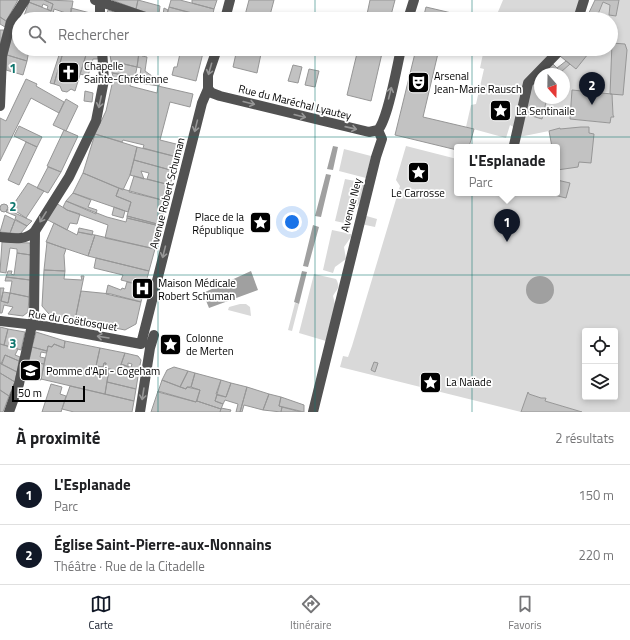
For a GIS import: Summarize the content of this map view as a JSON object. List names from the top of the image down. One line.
{"streets":{"street":["Rue du Maréchal Lyautey","Avenue Robert Schuman","Avenue Ney","Rue du Coëtlosquet"]},"crossings":[["Rue du Maréchal Lyautey","Avenue Robert Schuman"],["Rue du Maréchal Lyautey","Avenue Ney"],["Avenue Robert Schuman","Rue du Coëtlosquet"]],"one_way":["Rue du Maréchal Lyautey","Avenue Robert Schuman","Rue du Coëtlosquet"],"places":{"church":["Chapelle Sainte-Chrétienne"],"theatre":["Arsenal Jean-Marie Rausch"],"place":["La Sentinaile","Le Carrosse","Place de la République","Colonne de Merten","La Naïade"],"hospital":["Maison Médicale Robert Schuman"],"school or university":["Pomme d'Api - Cogeham"]},"scale_bar":"50 m","north":"bottom","page":{"search":"Rechercher","pins":["2","1"],"popup":["L'Esplanade","Parc"],"scale":"50 m","heading":["À proximité","2 résultats"],"list":[{"mark":"1","name":"L'Esplanade","note":"Parc","value":"150 m"},{"mark":"2","name":"Église Saint-Pierre-aux-Nonnains","note":"Théâtre · Rue de la Citadelle","value":"220 m"}],"nav":["Carte","Itinéraire","Favoris"]},"grid":{"rows":["1","2","3"]}}
